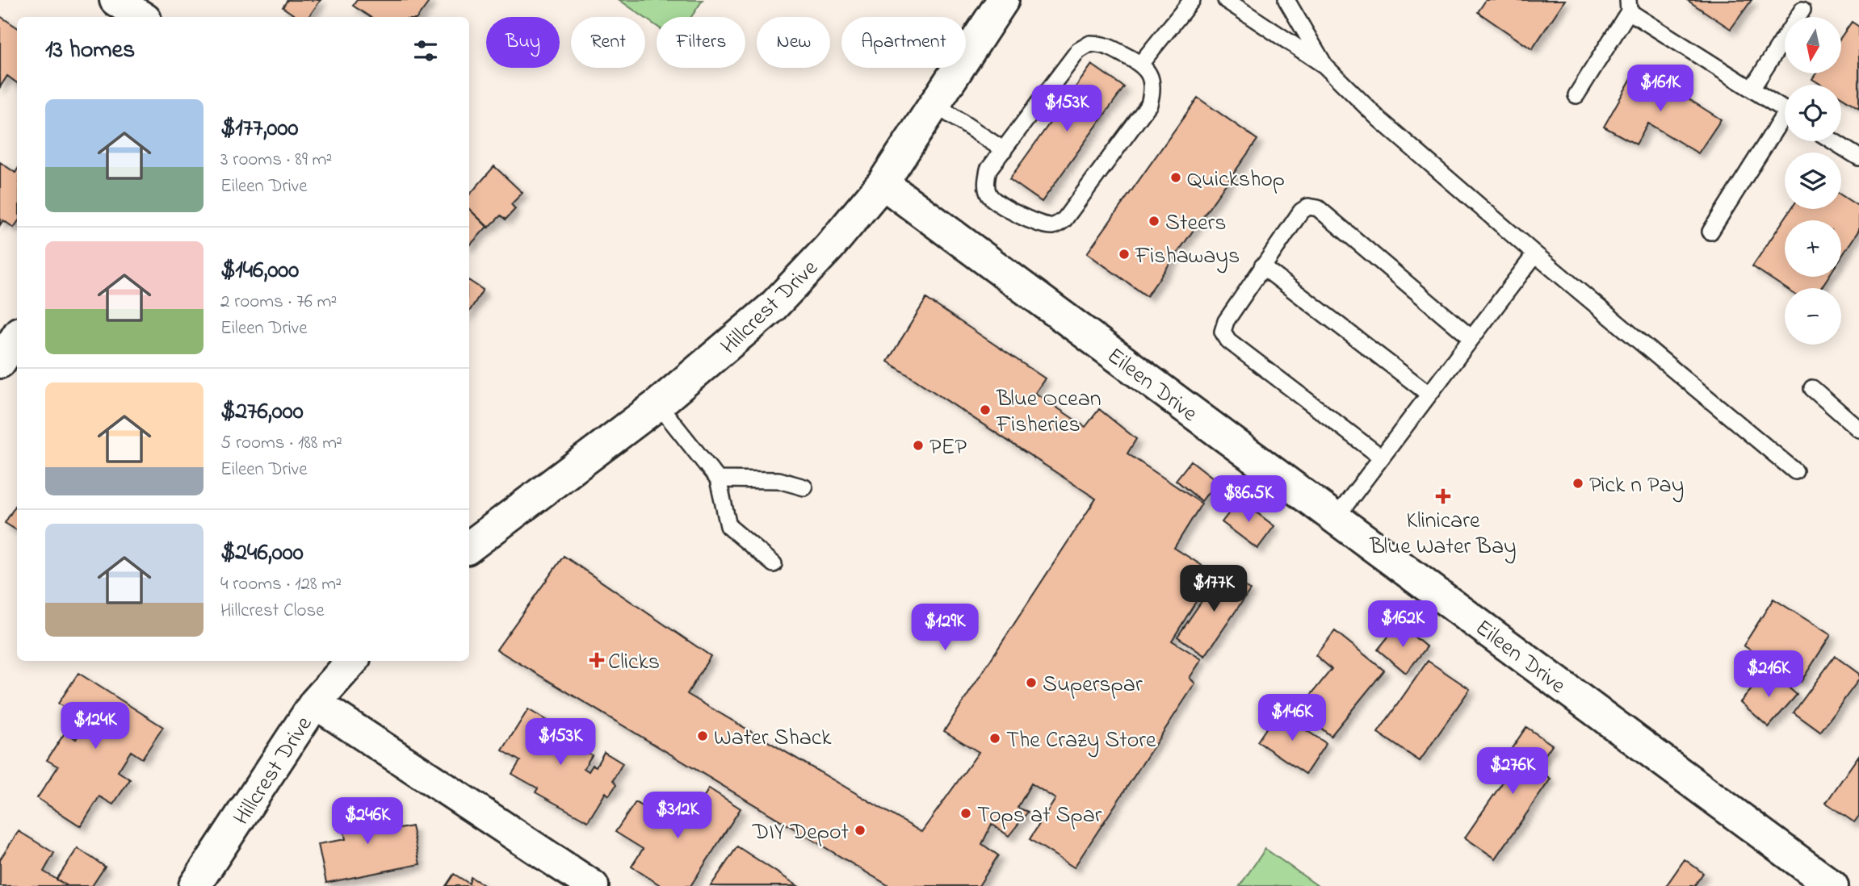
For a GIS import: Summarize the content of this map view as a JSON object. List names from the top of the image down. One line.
{"streets":{"street":["Hillcrest Drive","Eileen Drive"]},"crossings":[["Hillcrest Drive","Eileen Drive"]],"places":{"other":["Quickshop","Steers","Fishaways","Blue Ocean Fisheries","PEP","Pick n Pay","Superspar","Water Shack","The Crazy Store","Tops at Spar","DIY Depot"],"health":["Klinicare Blue Water Bay","Clicks"]},"north":"bottom","page":{"map_buttons":["+","−"],"chip":["Buy","Rent","Filters","New","Apartment"],"heading":"13 homes","price":["$161K","$153K","$86.5K","$177K","$162K","$129K","$216K","$146K","$124K","$153K","$276K","$312K","$246K"],"list":[{"name":"$177,000","note":"3 rooms · 89 m² · Eileen Drive"},{"name":"$146,000","note":"2 rooms · 76 m² · Eileen Drive"},{"name":"$276,000","note":"5 rooms · 188 m² · Eileen Drive"},{"name":"$246,000","note":"4 rooms · 128 m² · Hillcrest Close"}]}}
